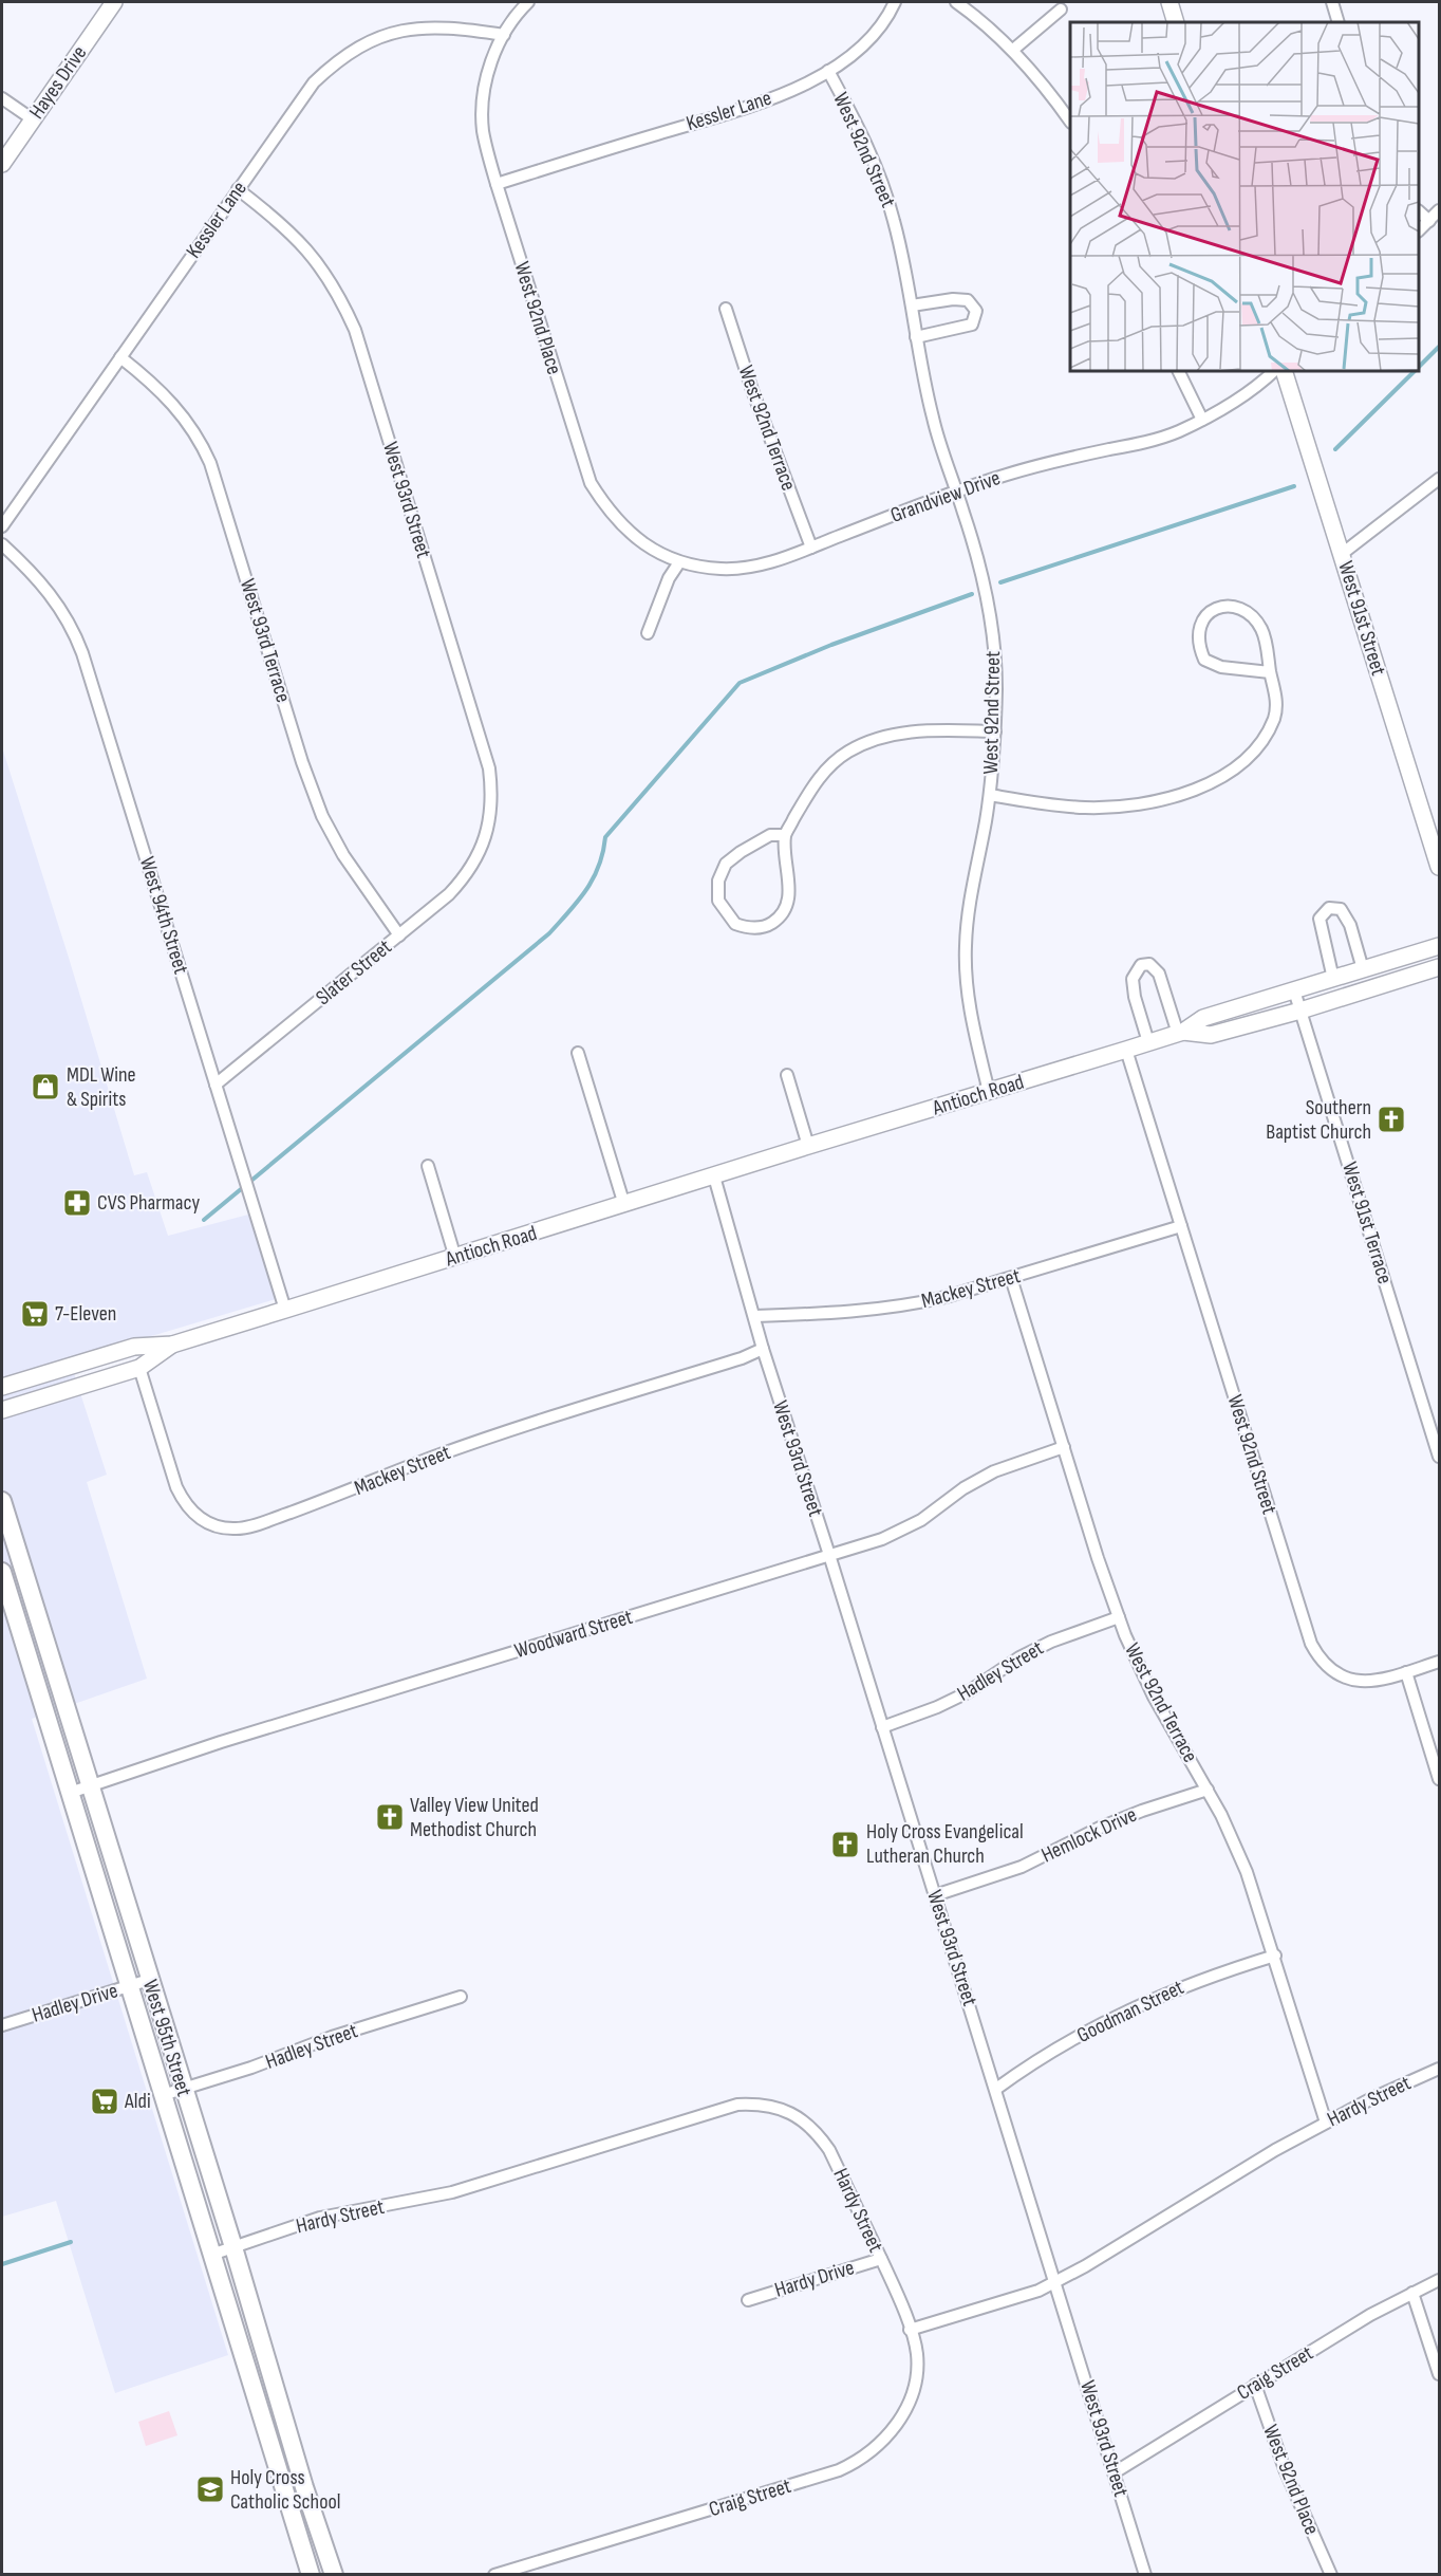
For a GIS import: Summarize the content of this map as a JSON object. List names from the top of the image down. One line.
{"streets":{"main road":["Hayes Drive","West 91st Street","Antioch Road","West 95th Street"],"street":["Kessler Lane","West 92nd Street","West 92nd Place","West 92nd Terrace","Grandview Drive","West 93rd Street","West 93rd Terrace","West 94th Street","Slater Street","West 91st Terrace","Mackey Street","Woodward Street","Hadley Street","Hemlock Drive","Hadley Drive","Goodman Street","Hardy Street","Hardy Drive","Craig Street"]},"crossings":[["Kessler Lane","West 92nd Street"],["Kessler Lane","West 92nd Place"],["Kessler Lane","West 93rd Street"],["Kessler Lane","West 93rd Terrace"],["West 92nd Street","Grandview Drive"],["West 92nd Street","Antioch Road"],["West 92nd Street","Mackey Street"],["West 92nd Place","Grandview Drive"],["West 92nd Place","Craig Street"],["West 92nd Terrace","Grandview Drive"],["West 92nd Terrace","Mackey Street"],["West 92nd Terrace","Woodward Street"],["West 92nd Terrace","Hadley Street"],["West 92nd Terrace","Hemlock Drive"],["West 92nd Terrace","Goodman Street"],["West 92nd Terrace","Hardy Street"],["West 93rd Street","Slater Street"],["West 93rd Street","Antioch Road"],["West 93rd Street","Mackey Street"],["West 93rd Street","Woodward Street"],["West 93rd Street","Hadley Street"],["West 93rd Street","Hemlock Drive"],["West 93rd Street","Goodman Street"],["West 93rd Street","Hardy Street"],["West 93rd Street","Craig Street"],["West 93rd Terrace","Slater Street"],["West 94th Street","Slater Street"],["West 94th Street","Antioch Road"],["Antioch Road","West 91st Terrace"],["Antioch Road","Mackey Street"],["Woodward Street","West 95th Street"],["Hadley Street","West 95th Street"],["Hadley Drive","West 95th Street"],["West 95th Street","Hardy Street"],["Hardy Street","Hardy Drive"],["Hardy Street","Craig Street"]],"places":{"shop":["MDL Wine & Spirits"],"church":["Southern Baptist Church","Valley View United Methodist Church","Holy Cross Evangelical Lutheran Church"],"pharmacy":["CVS Pharmacy"],"supermarket":["7-Eleven","Aldi"],"school or university":["Holy Cross Catholic School"]}}
